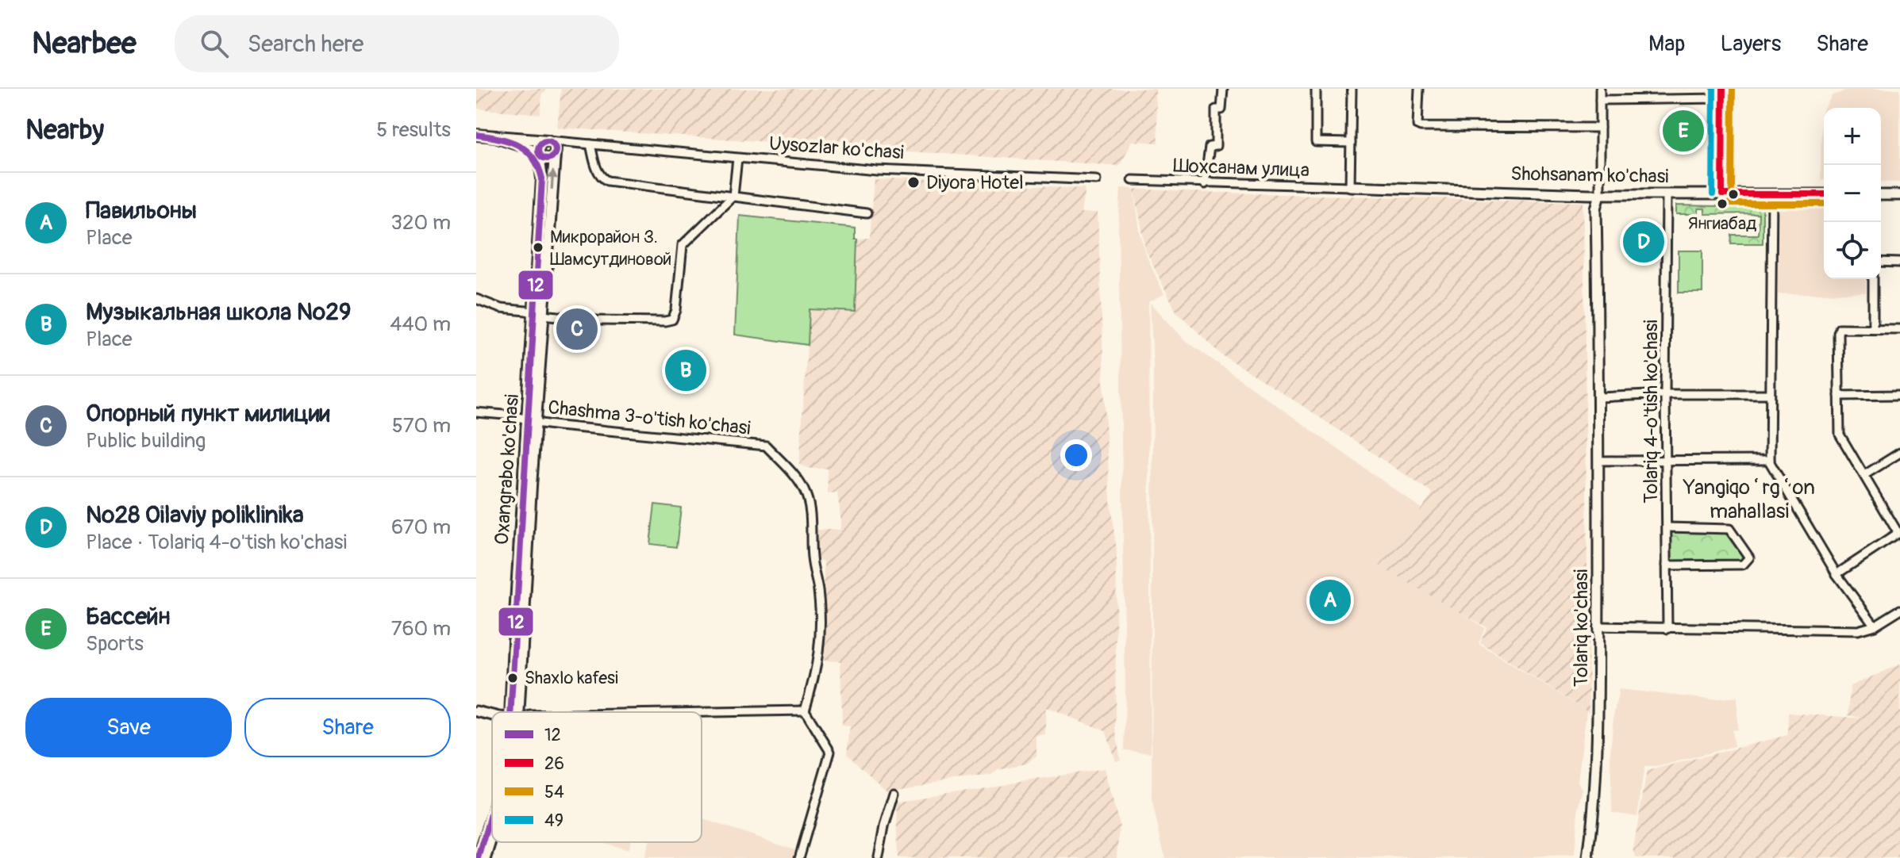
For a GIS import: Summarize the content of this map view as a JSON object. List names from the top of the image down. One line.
{"streets":{"main road":["Uysozlar ko'chasi","Oxangrabo ko'chasi"],"street":["Шохсанам улица","Shohsanam ko'chasi","Tolariq 4-o'tish ko'chasi","Chashma 3-o'tish ko'chasi","Tolariq ko'chasi"]},"crossings":[["Uysozlar ko'chasi","Oxangrabo ko'chasi"],["Шохсанам улица","Shohsanam ko'chasi"],["Shohsanam ko'chasi","Tolariq 4-o'tish ko'chasi"],["Shohsanam ko'chasi","Tolariq ko'chasi"],["Chashma 3-o'tish ko'chasi","Oxangrabo ko'chasi"]],"districts":["Yangiqoʻrgʻon mahallasi"],"places":["Diyora Hotel","Янгиабад","Микрорайон З. Шамсутдиновой","Shaxlo kafesi"],"lines":["transit line 26","transit line 54","transit line 49","transit line 12"],"legend":["12","26","54","49"],"page":{"header":"Nearbee","search":"Search here","nav":["Map","Layers","Share"],"heading":["Nearby","5 results"],"pins":["E","D","C","B","A"],"map_buttons":["+","−"],"list":[{"mark":"A","name":"Павильоны","note":"Place","value":"320 m"},{"mark":"B","name":"Музыкальная школа №29","note":"Place","value":"440 m"},{"mark":"C","name":"Опорный пункт милиции","note":"Public building","value":"570 m"},{"mark":"D","name":"№28 Oilaviy poliklinika","note":"Place · Tolariq 4-o'tish ko'chasi","value":"670 m"},{"mark":"E","name":"Бассейн","note":"Sports","value":"760 m"}],"buttons":["Save","Share"]}}
